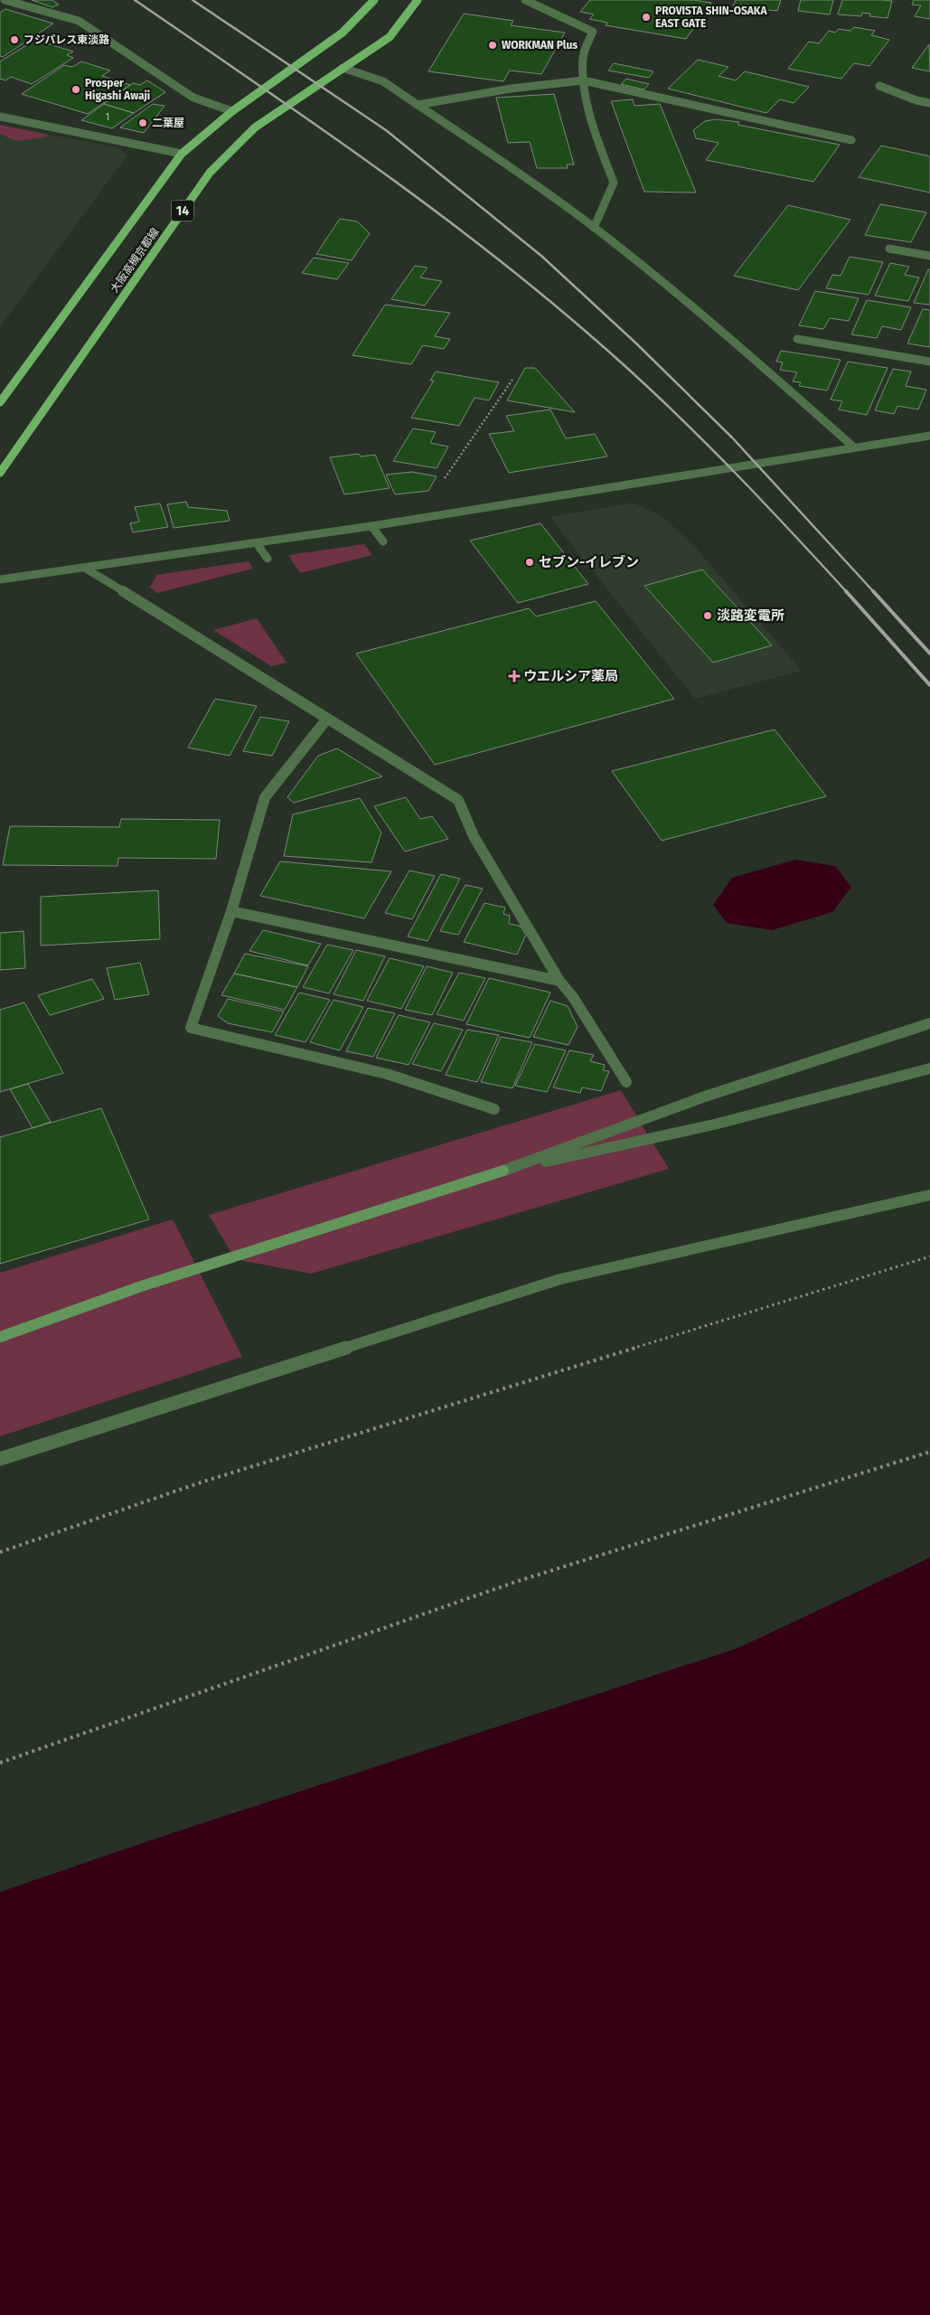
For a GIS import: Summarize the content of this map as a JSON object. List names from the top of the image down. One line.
{"streets":{"main road":["14","大阪高槻京都線"]},"places":{"other":["PROVISTA SHIN-OSAKA EAST GATE","フジパレス東淡路","WORKMAN Plus","Prosper Higashi Awaji","二葉屋","セブン-イレブン","淡路変電所"],"health":["ウエルシア薬局"]},"house_numbers":["1"]}
